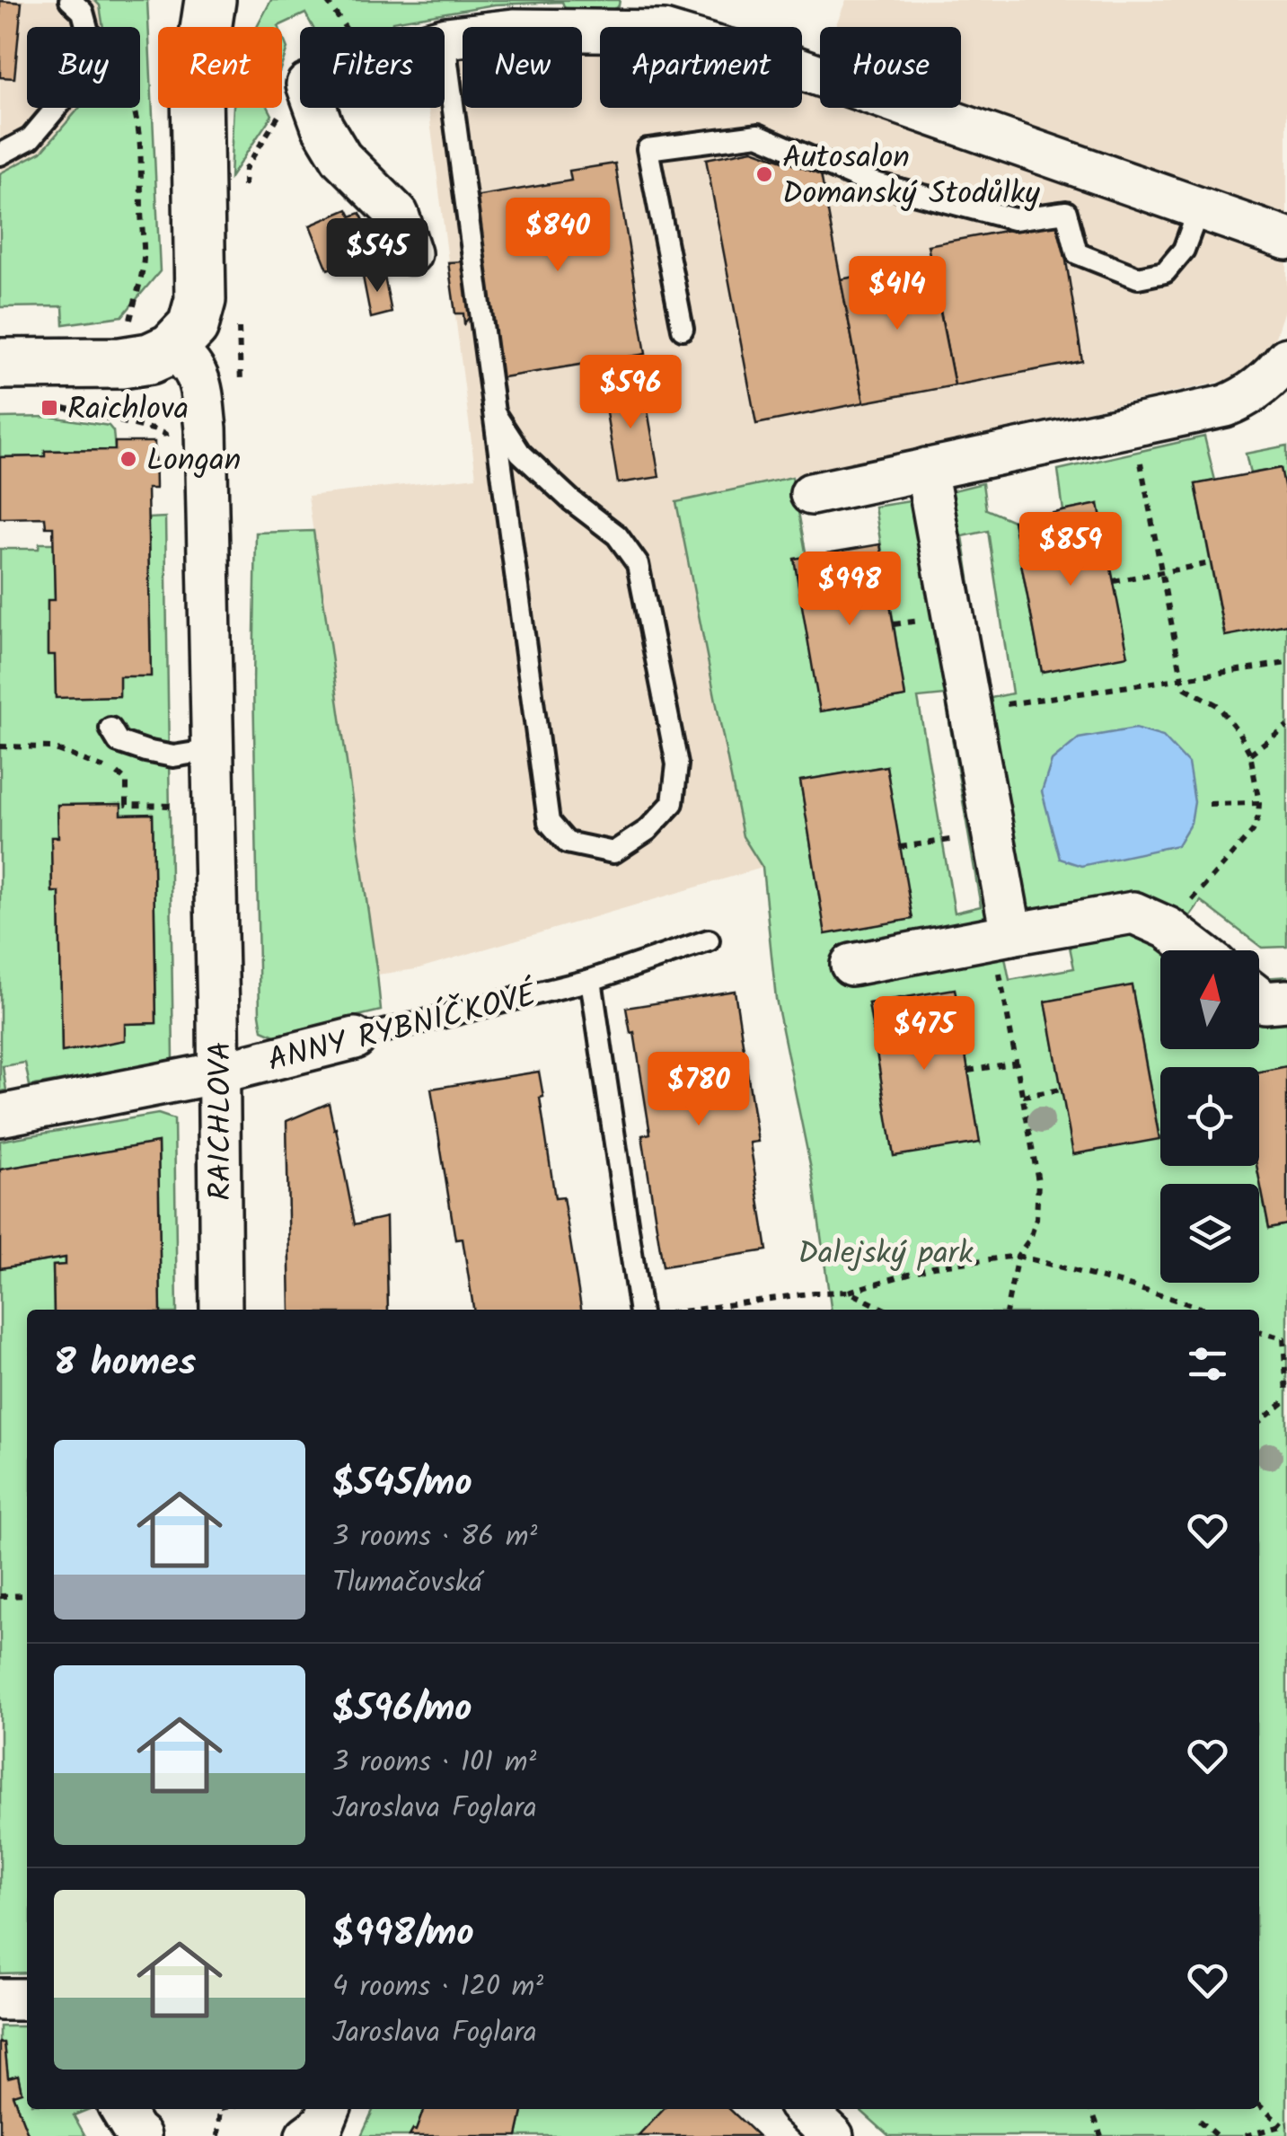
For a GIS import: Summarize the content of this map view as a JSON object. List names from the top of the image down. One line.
{"streets":{"street":["ANNY RYBNÍČKOVÉ","RAICHLOVA"]},"crossings":[["ANNY RYBNÍČKOVÉ","RAICHLOVA"]],"parks":["Dalejský park"],"places":{"other":["Autosalon Domanský Stodůlky","Longan"],"transit":["Raichlova"]},"north":"top","page":{"chip":["Buy","Rent","Filters","New","Apartment","House"],"price":["$840","$545","$414","$596","$859","$998","$475","$780"],"heading":"8 homes","list":[{"name":"$545/mo","note":"3 rooms · 86 m² · Tlumačovská"},{"name":"$596/mo","note":"3 rooms · 101 m² · Jaroslava Foglara"},{"name":"$998/mo","note":"4 rooms · 120 m² · Jaroslava Foglara"}]}}
